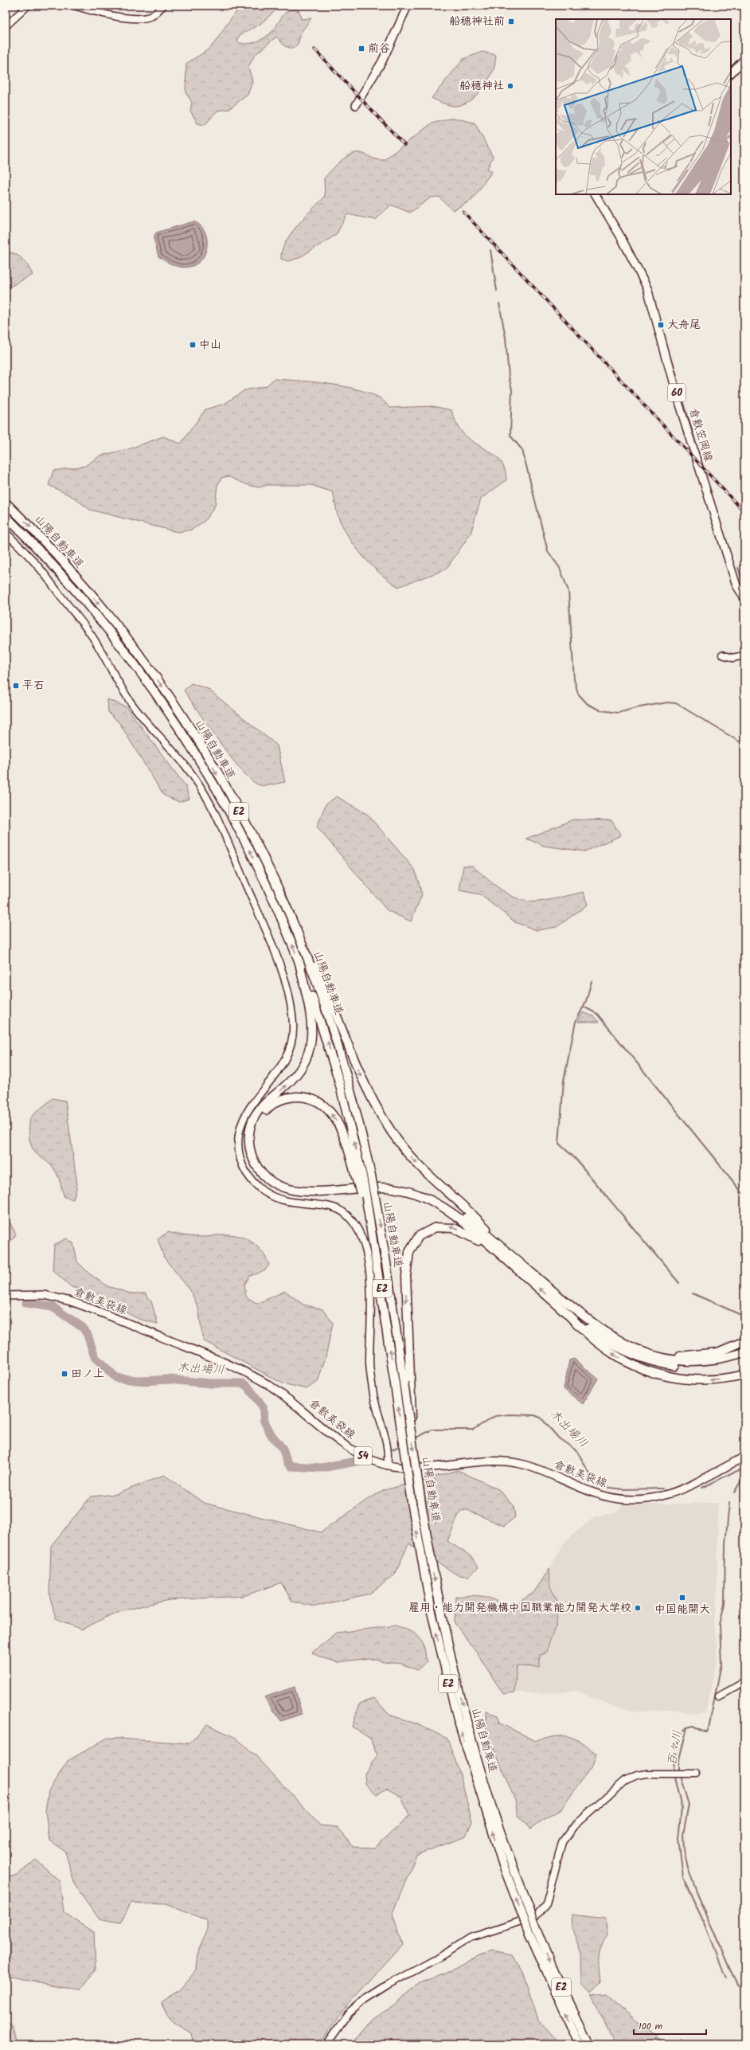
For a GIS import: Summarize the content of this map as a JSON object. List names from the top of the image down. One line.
{"streets":{"highway":["山陽自動車道","E2"],"main road":["60","倉敷笠岡線","倉敷美袋線","54"]},"water":["木出場川","百々川"],"places":{"transit":["船穂神社前","前谷","大舟尾","中山","平石","田ノ上","中国能開大"],"other":["船穂神社","雇用・能力開発機構中国職業能力開発大学校"]},"scale_bar":"100 m"}
